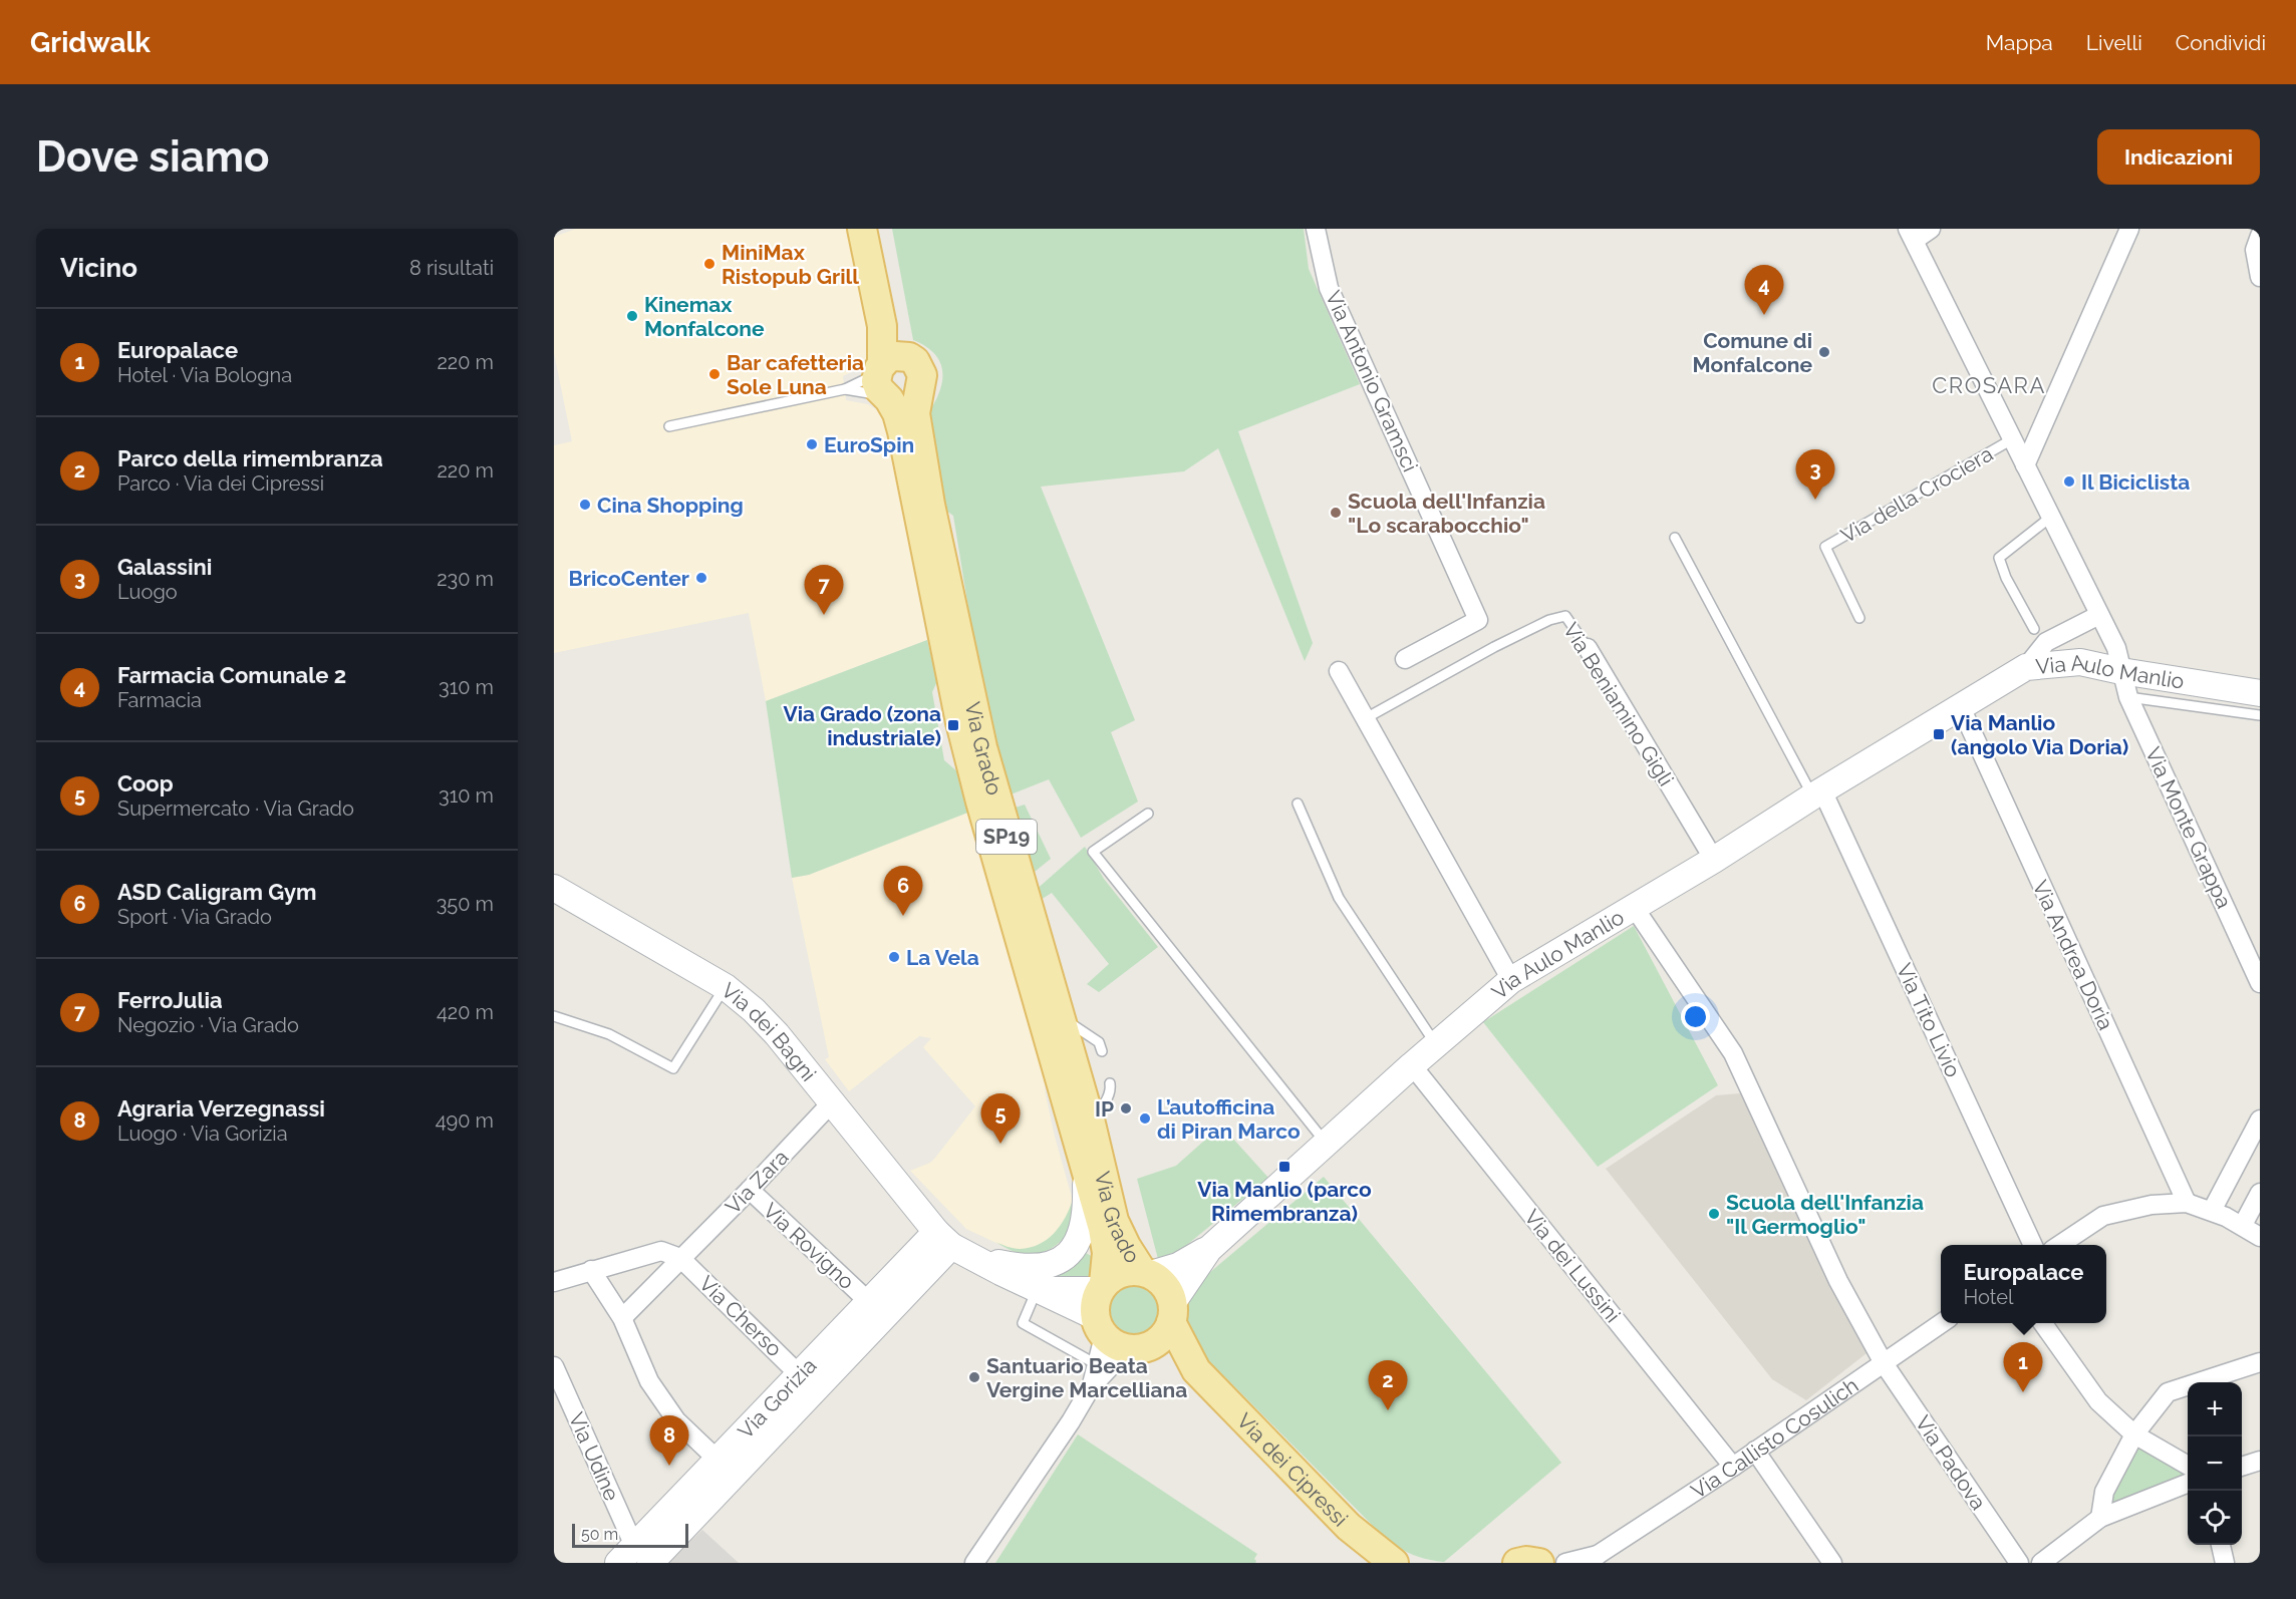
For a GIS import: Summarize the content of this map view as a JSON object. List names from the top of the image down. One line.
{"streets":{"main road":["Via Grado","SP19","Via dei Cipressi"],"street":["Via Antonio Gramsci","Via della Crociera","Via Aulo Manlio","Via Beniamino Gigli","Via Monte Grappa","Via Andrea Doria","Via Tito Livio","Via dei Bagni","Via Zara","Via Rovigno","Via dei Lussini","Via Cherso","Via Gorizia","Via Callisto Cosulich","Via Udine","Via Padova"]},"crossings":[["Via della Crociera","Via Aulo Manlio"],["Via della Crociera","Via Monte Grappa"],["Via Aulo Manlio","Via Beniamino Gigli"],["Via Aulo Manlio","Via Grado"],["Via Aulo Manlio","Via Monte Grappa"],["Via Aulo Manlio","Via Andrea Doria"],["Via Aulo Manlio","Via Tito Livio"],["Via Aulo Manlio","Via dei Lussini"],["Via Aulo Manlio","Via Padova"],["Via Aulo Manlio","Via dei Cipressi"],["Via Grado","Via dei Cipressi"],["Via dei Bagni","Via Zara"],["Via dei Bagni","Via Gorizia"],["Via Zara","Via Rovigno"],["Via Zara","Via Cherso"],["Via Rovigno","Via Gorizia"],["Via dei Lussini","Via Callisto Cosulich"],["Via Cherso","Via Gorizia"],["Via Gorizia","Via Udine"],["Via Callisto Cosulich","Via Padova"]],"districts":["CROSARA"],"places":{"other":["MiniMax Ristopub Grill","Kinemax Monfalcone","Comune di Monfalcone","Bar cafetteria Sole Luna","EuroSpin","Il Biciclista","Cina Shopping","Scuola dell'Infanzia \"Lo scarabocchio\"","BricoCenter","La Vela","IP","L’autofficina di Piran Marco","Scuola dell'Infanzia \"Il Germoglio\"","Santuario Beata Vergine Marcelliana"],"transit":["Via Grado (zona industriale)","Via Manlio (angolo Via Doria)","Via Manlio (parco Rimembranza)"]},"scale_bar":"50 m","page":{"header":"Gridwalk","nav":["Mappa","Livelli","Condividi"],"buttons":"Indicazioni","title":"Dove siamo","heading":["Vicino","8 risultati"],"pins":["4","3","7","6","5","1","2","8"],"list":[{"mark":"1","name":"Europalace","note":"Hotel · Via Bologna","value":"220 m"},{"mark":"2","name":"Parco della rimembranza","note":"Parco · Via dei Cipressi","value":"220 m"},{"mark":"3","name":"Galassini","note":"Luogo","value":"230 m"},{"mark":"4","name":"Farmacia Comunale 2","note":"Farmacia","value":"310 m"},{"mark":"5","name":"Coop","note":"Supermercato · Via Grado","value":"310 m"},{"mark":"6","name":"ASD Caligram Gym","note":"Sport · Via Grado","value":"350 m"},{"mark":"7","name":"FerroJulia","note":"Negozio · Via Grado","value":"420 m"},{"mark":"8","name":"Agraria Verzegnassi","note":"Luogo · Via Gorizia","value":"490 m"}],"popup":["Europalace","Hotel"],"map_buttons":["+","−"],"scale":"50 m"}}
